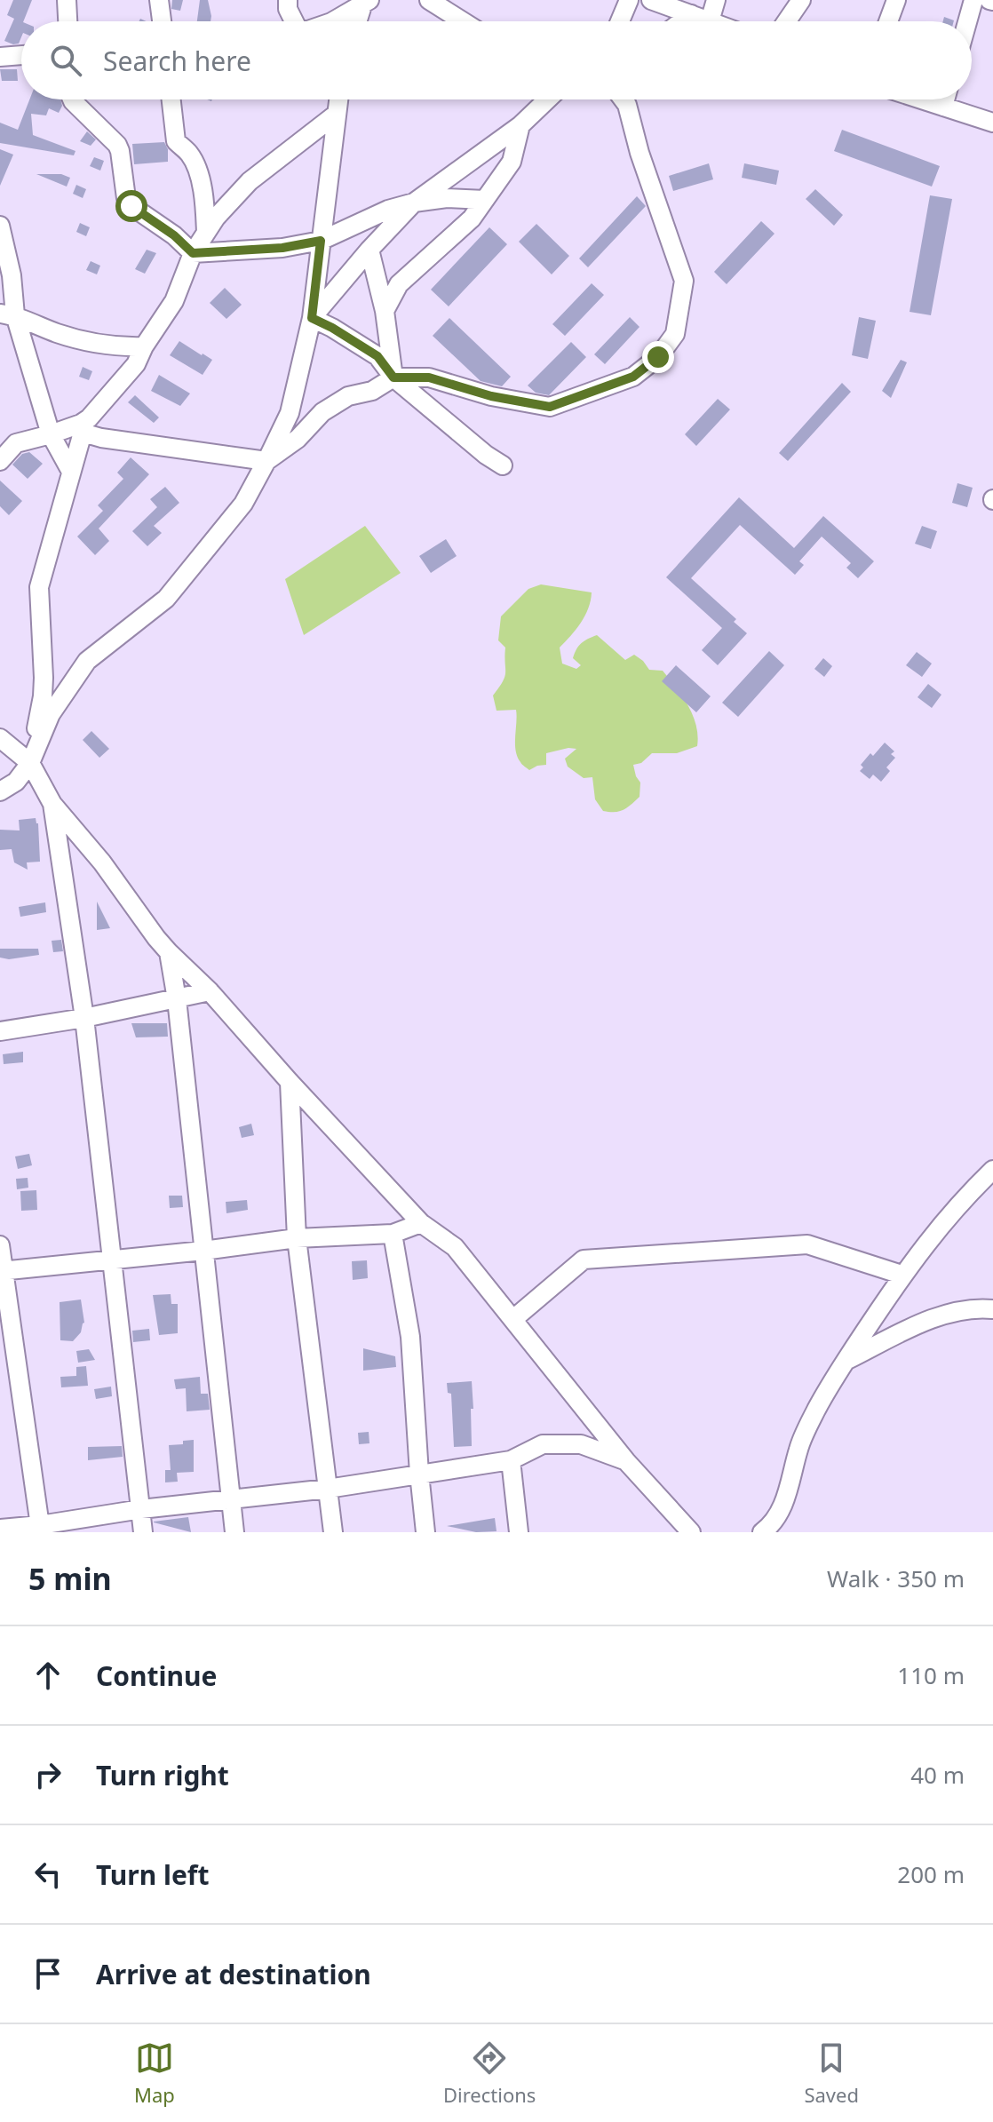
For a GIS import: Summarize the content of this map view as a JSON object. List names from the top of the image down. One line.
{"page":{"search":"Search here","heading":["5 min","Walk · 350 m"],"list":[["Continue","110 m"],["Turn right","40 m"],["Turn left","200 m"],"Arrive at destination"],"nav":["Map","Directions","Saved"]}}
